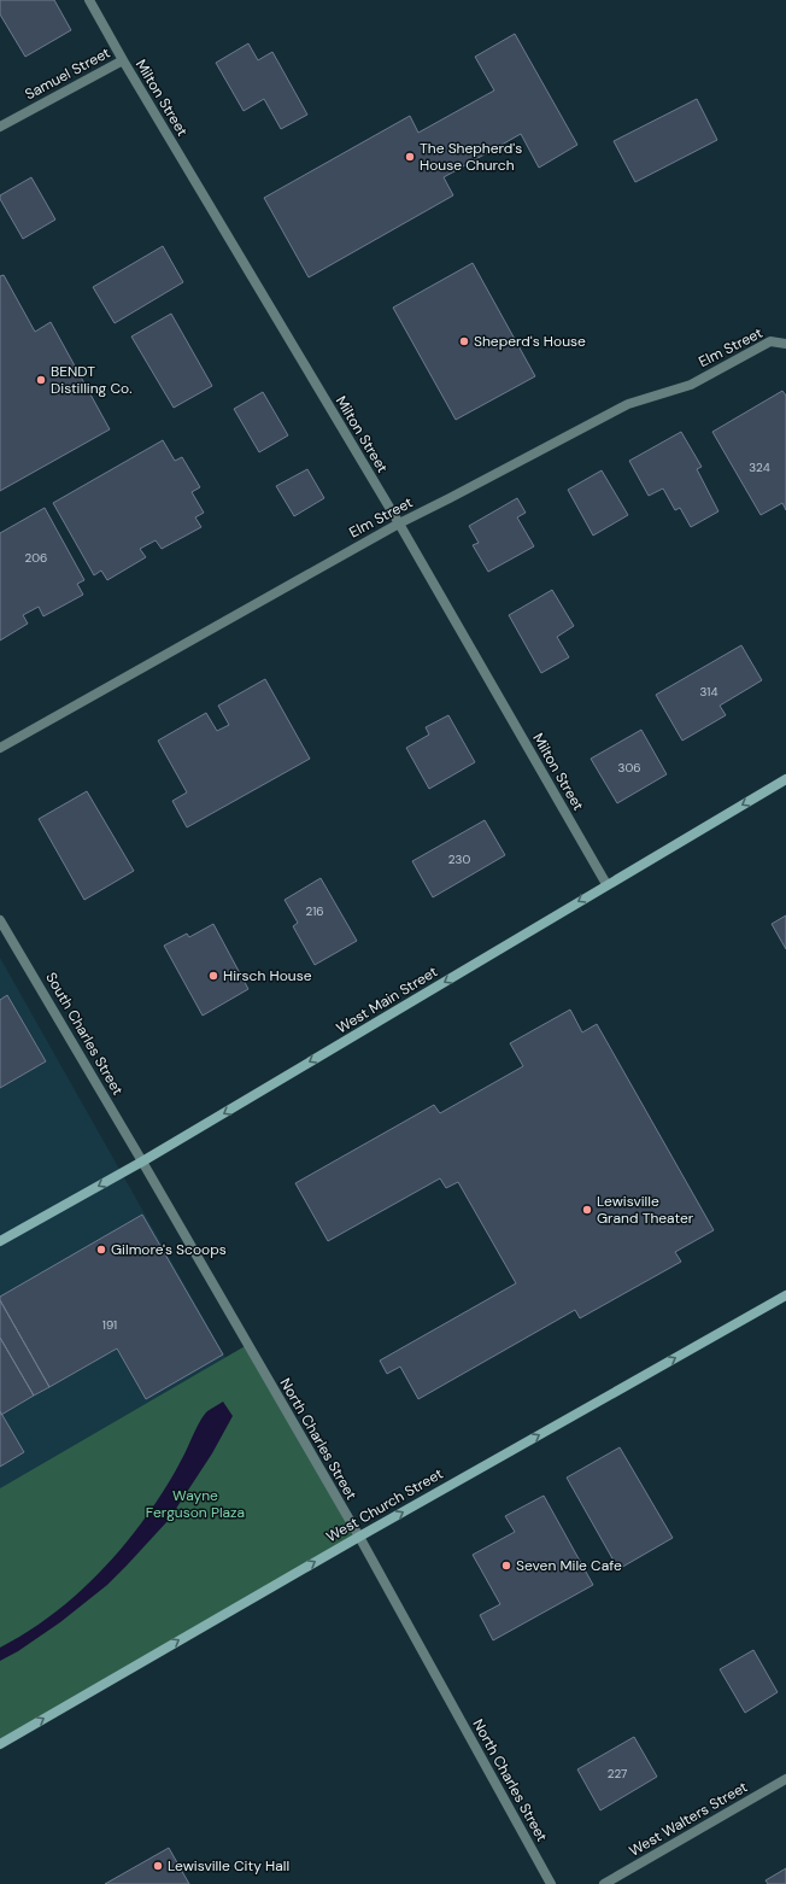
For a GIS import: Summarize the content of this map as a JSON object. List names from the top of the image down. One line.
{"streets":{"main road":["West Main Street","West Church Street"],"street":["Samuel Street","Milton Street","Elm Street","South Charles Street","North Charles Street","West Walters Street"]},"crossings":[["Samuel Street","Milton Street"],["Milton Street","Elm Street"],["Milton Street","West Main Street"],["West Main Street","South Charles Street"],["West Main Street","North Charles Street"],["South Charles Street","North Charles Street"],["North Charles Street","West Church Street"]],"one_way":["West Main Street","West Church Street"],"parks":["Wayne Ferguson Plaza"],"places":["The Shepherd's House Church","Sheperd's House","BENDT Distilling Co.","Hirsch House","Lewisville Grand Theater","Gilmore's Scoops","Seven Mile Cafe","Lewisville City Hall"],"house_numbers":["324","206","314","306","230","216","191","227"]}
